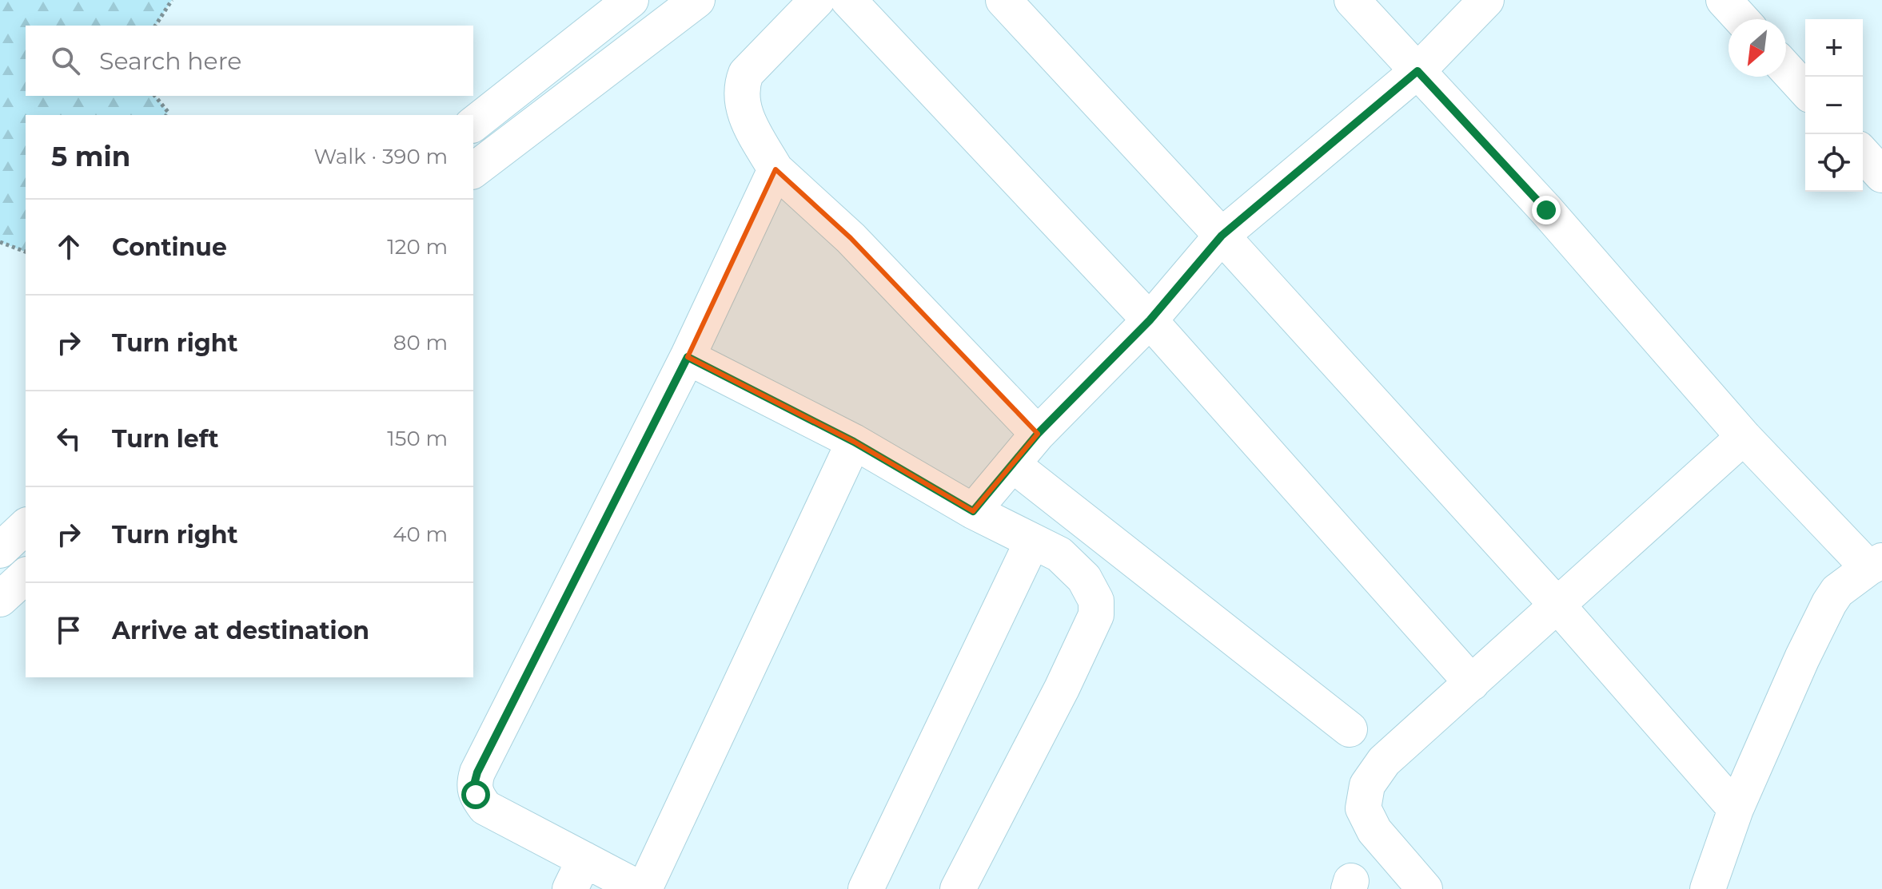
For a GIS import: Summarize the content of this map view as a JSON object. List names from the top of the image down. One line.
{"north":"bottom left","page":{"map_buttons":["+","−"],"search":"Search here","heading":["5 min","Walk · 390 m"],"list":[["Continue","120 m"],["Turn right","80 m"],["Turn left","150 m"],["Turn right","40 m"],"Arrive at destination"]}}
